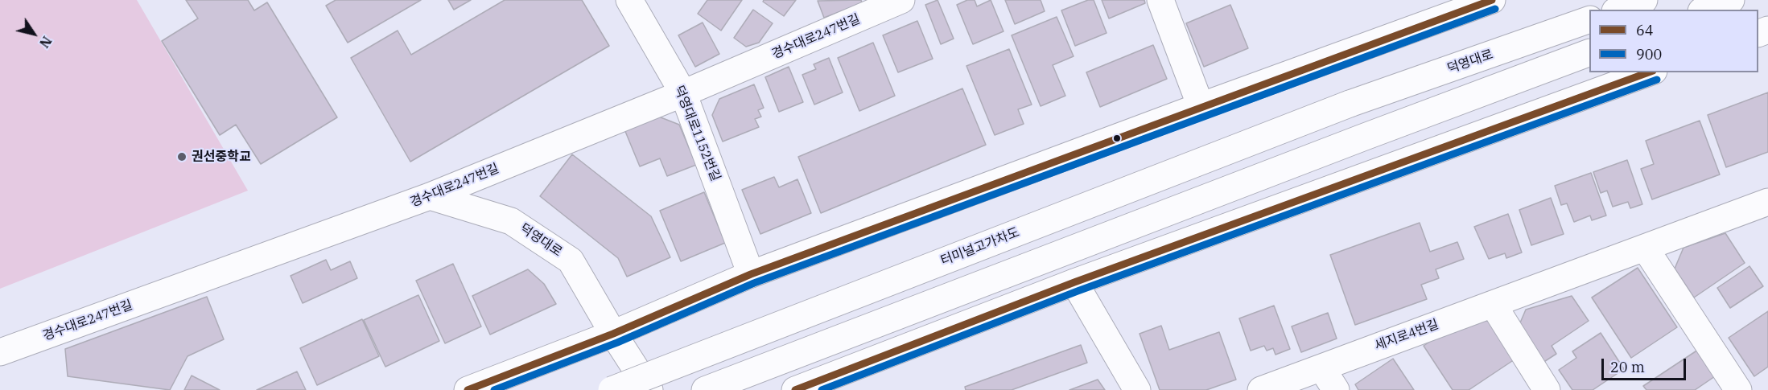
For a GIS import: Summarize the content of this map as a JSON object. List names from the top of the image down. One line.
{"streets":{"main road":["경수대로247번길","덕영대로","덕영대로1152번길","터미널고가차도","세지로4번길"]},"crossings":[["경수대로247번길","덕영대로"],["경수대로247번길","덕영대로1152번길"],["덕영대로","터미널고가차도"]],"places":["권선중학교"],"lines":["transit line 64","transit line 900"],"legend":["64","900"],"scale_bar":"20 m","north":"bottom right"}
